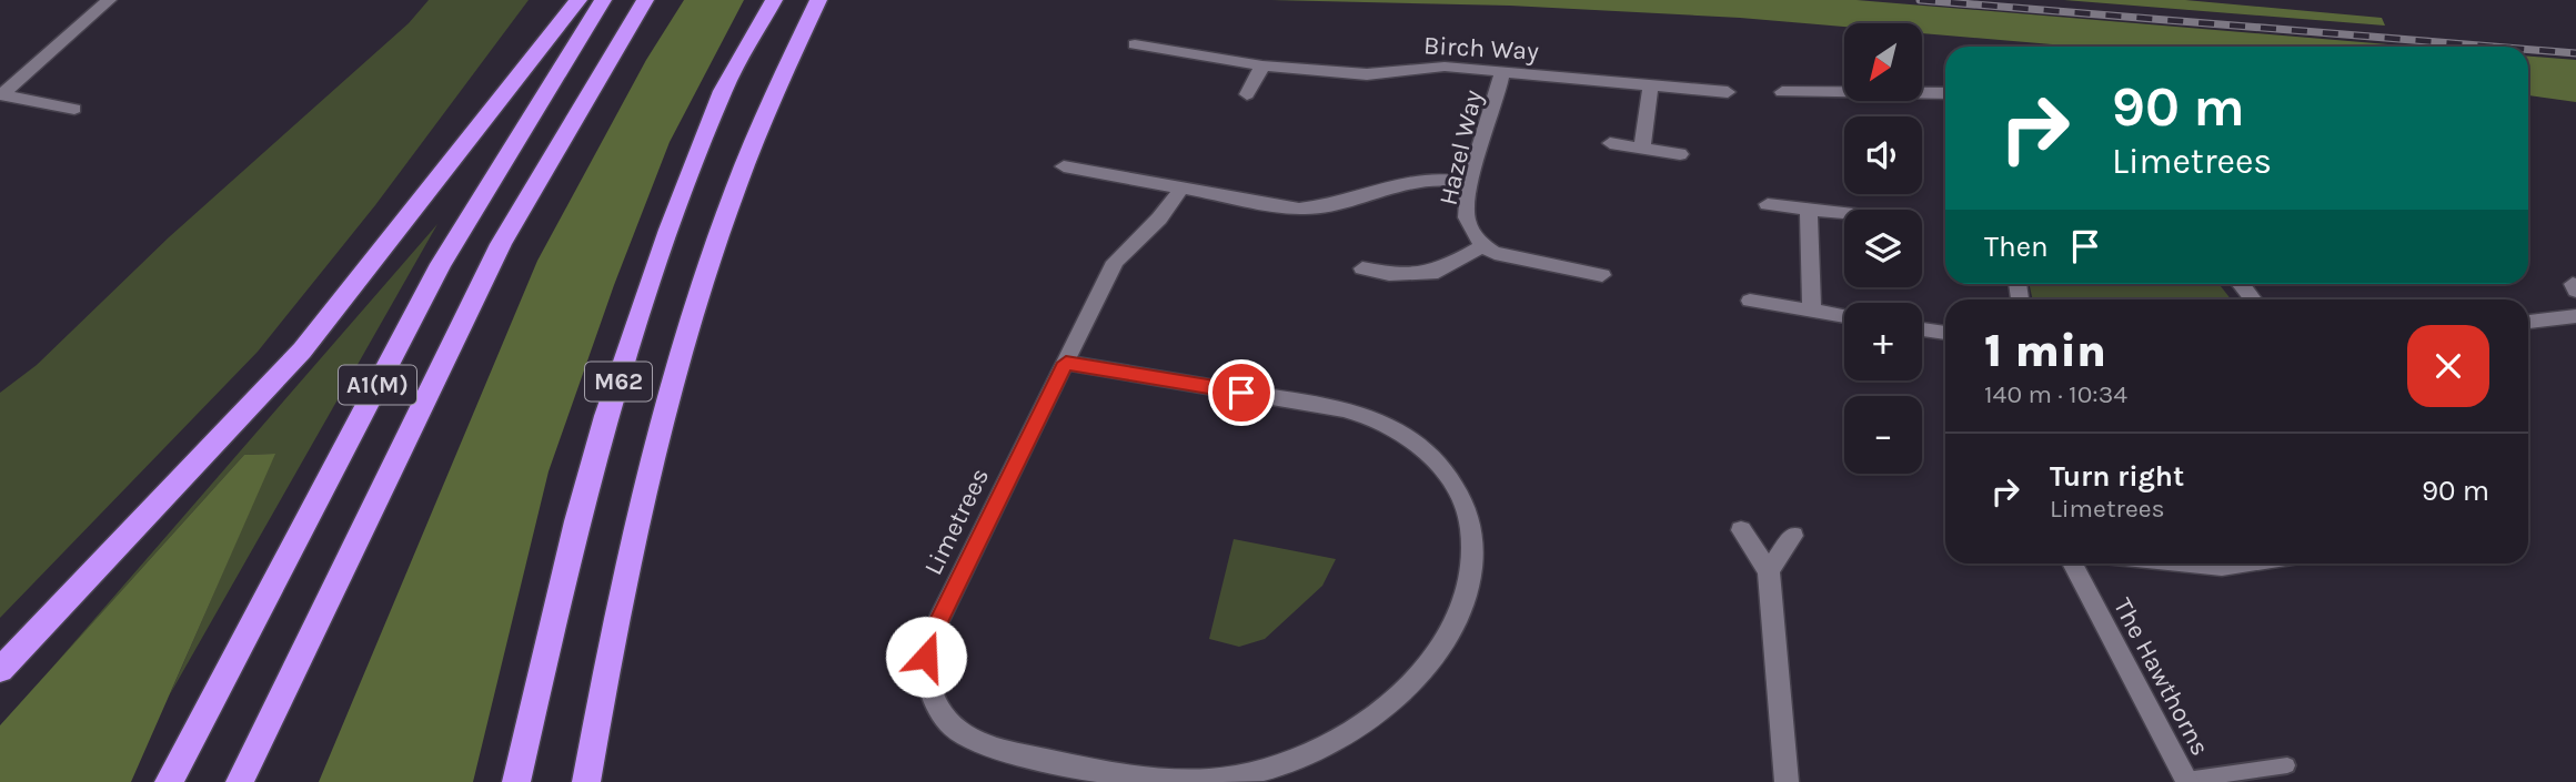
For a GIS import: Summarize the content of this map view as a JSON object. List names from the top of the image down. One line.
{"streets":{"highway":["M62","A1(M)"],"street":["Birch Way","Hazel Way","Limetrees","The Hawthorns"]},"crossings":[["Birch Way","Hazel Way"]],"north":"bottom left","page":{"map_buttons":["+","−"],"turn":["90 m","Limetrees"],"then":"Then","heading":["1 min","140 m · 10:34"],"list":[{"name":"Turn right","note":"Limetrees","value":"90 m"}]}}
